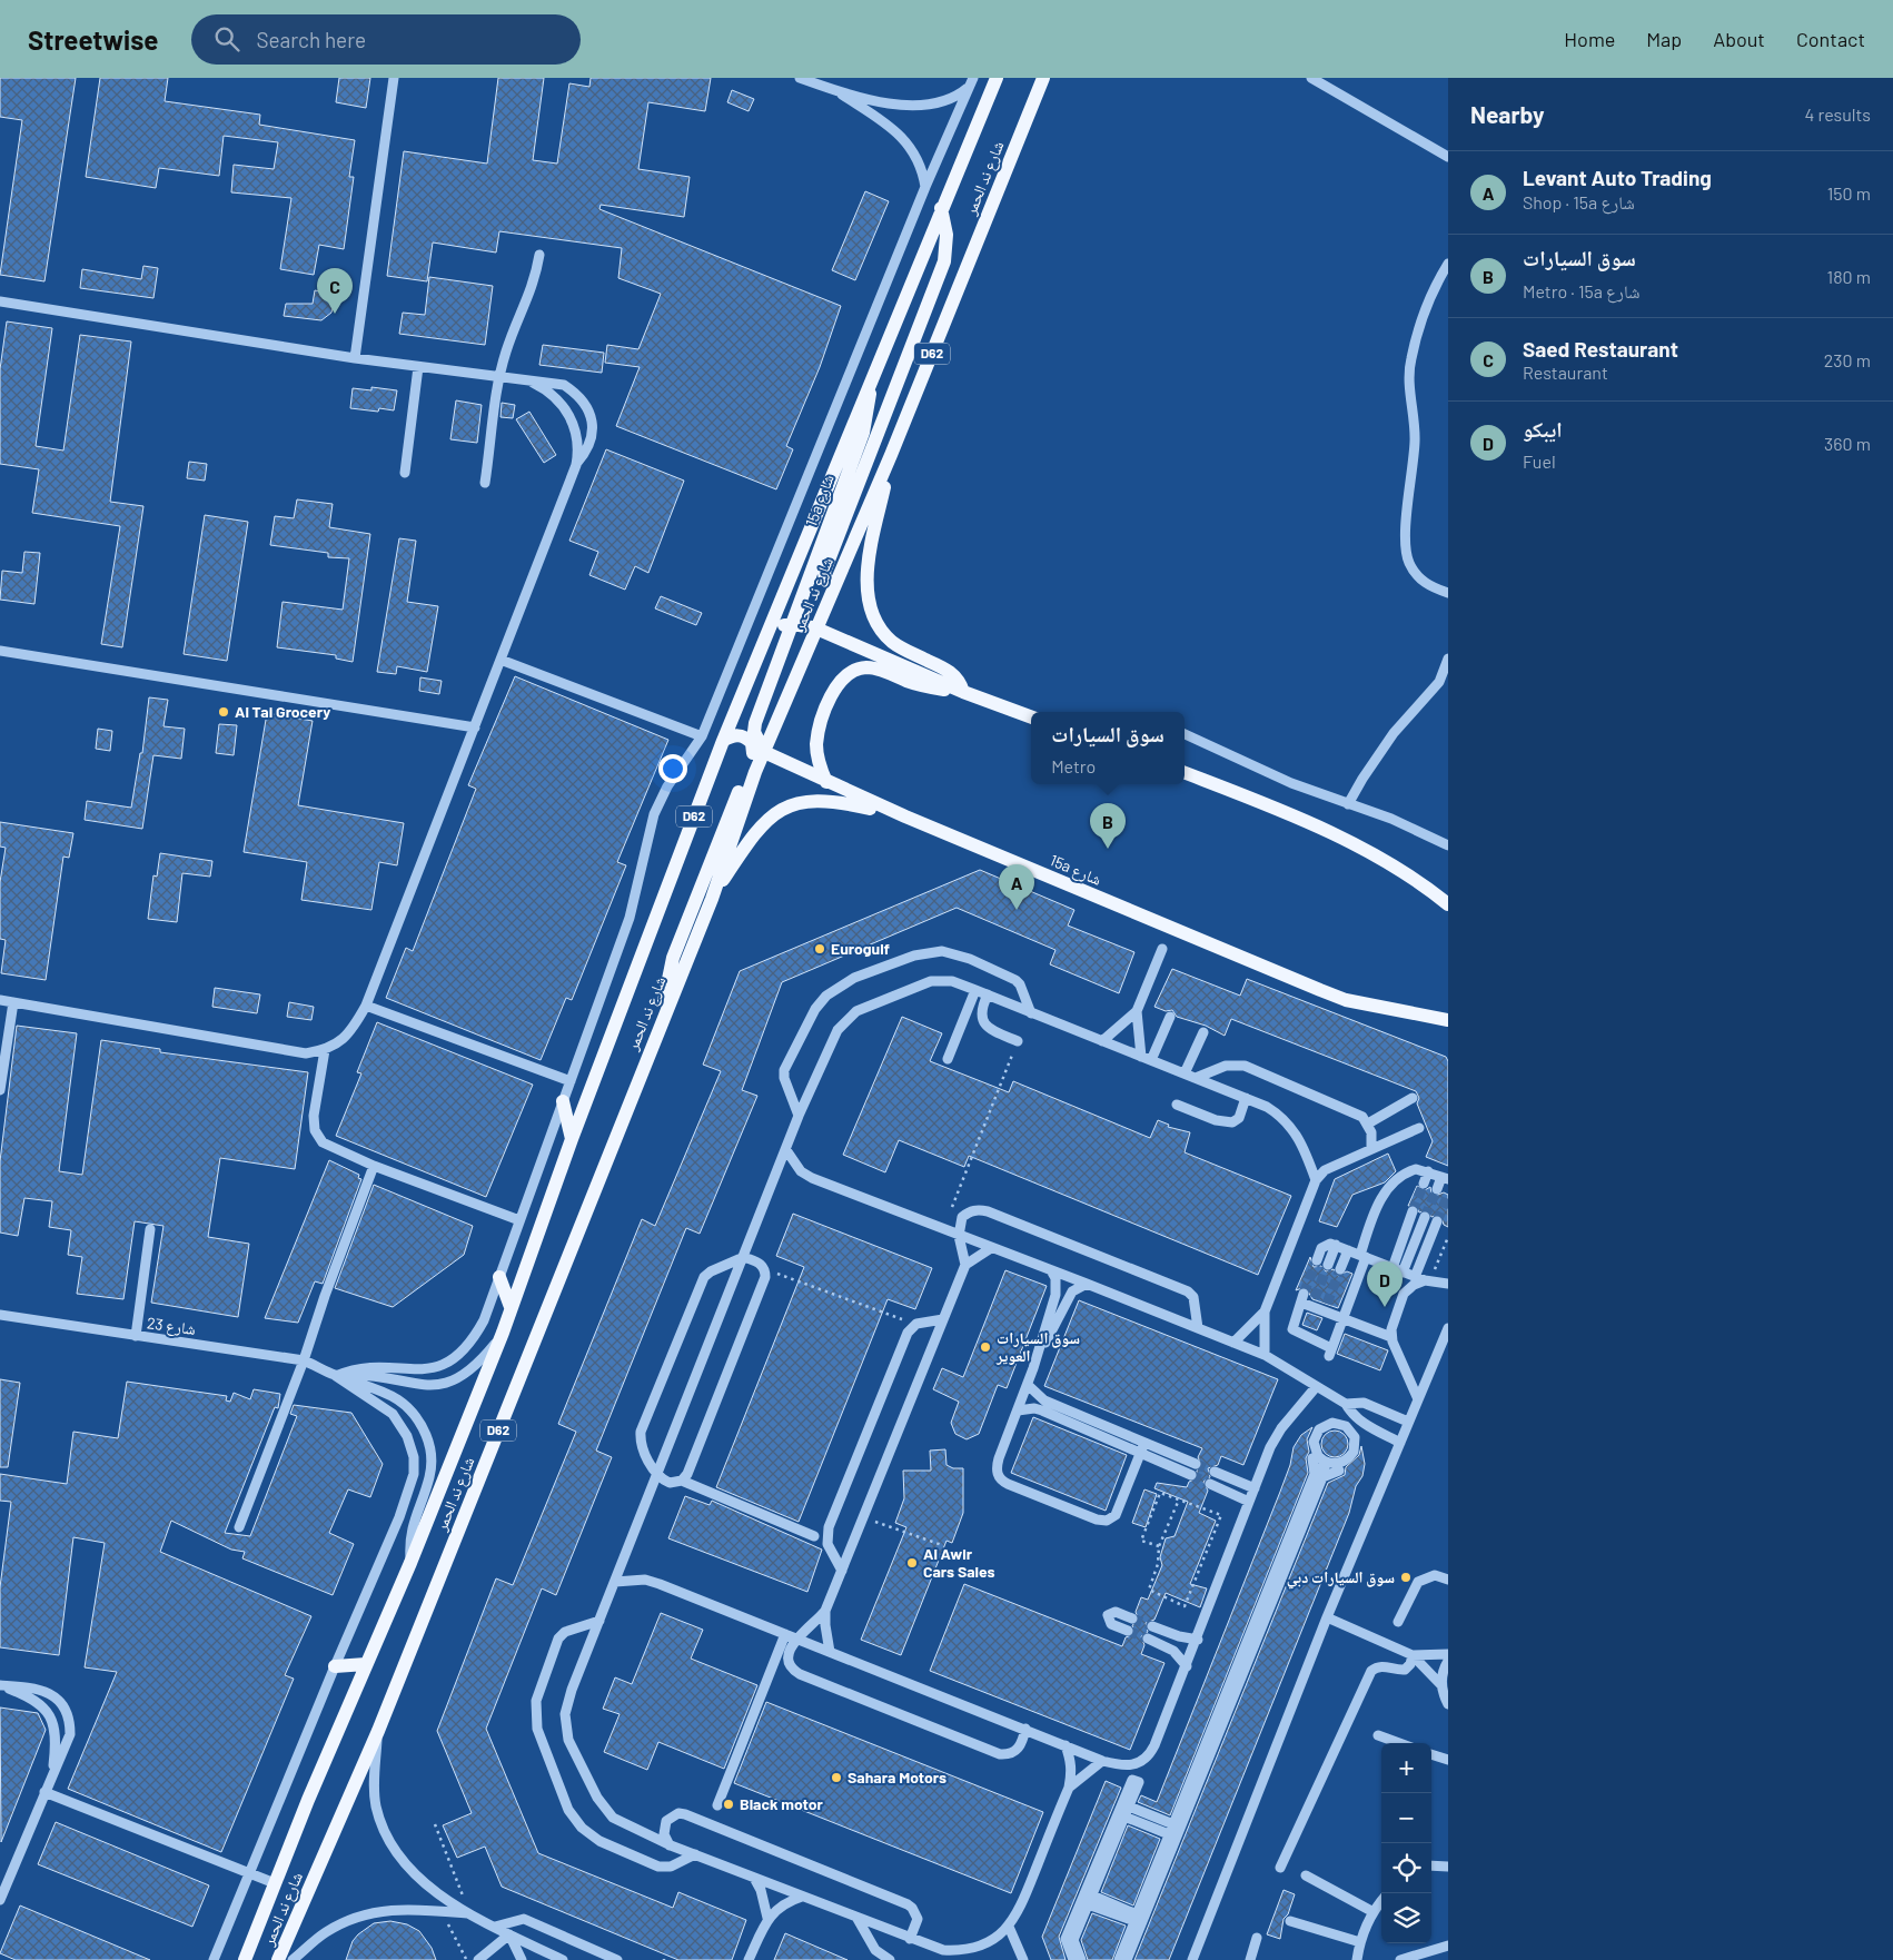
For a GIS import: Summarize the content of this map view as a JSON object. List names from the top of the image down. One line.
{"streets":{"main road":["شارع ند الحمر","D62","15a شارع"],"street":["شارع 23"]},"crossings":[["شارع ند الحمر","15a شارع"],["شارع ند الحمر","شارع 23"]],"places":["Al Tai Grocery","Eurogulf","سوق السيارات العوير","Al Awir Cars Sales","سوق السيارات دبي","Sahara Motors","Black motor"],"page":{"header":"Streetwise","search":"Search here","nav":["Home","Map","About","Contact"],"heading":["Nearby","4 results"],"list":[{"mark":"A","name":"Levant Auto Trading","note":"Shop · 15a شارع","value":"150 m"},{"mark":"B","name":"سوق السيارات","note":"Metro · 15a شارع","value":"180 m"},{"mark":"C","name":"Saed Restaurant","note":"Restaurant","value":"230 m"},{"mark":"D","name":"ايبكو","note":"Fuel","value":"360 m"}],"pins":["C","B","A","D"],"popup":["سوق السيارات","Metro"],"map_buttons":["+","−"]}}
